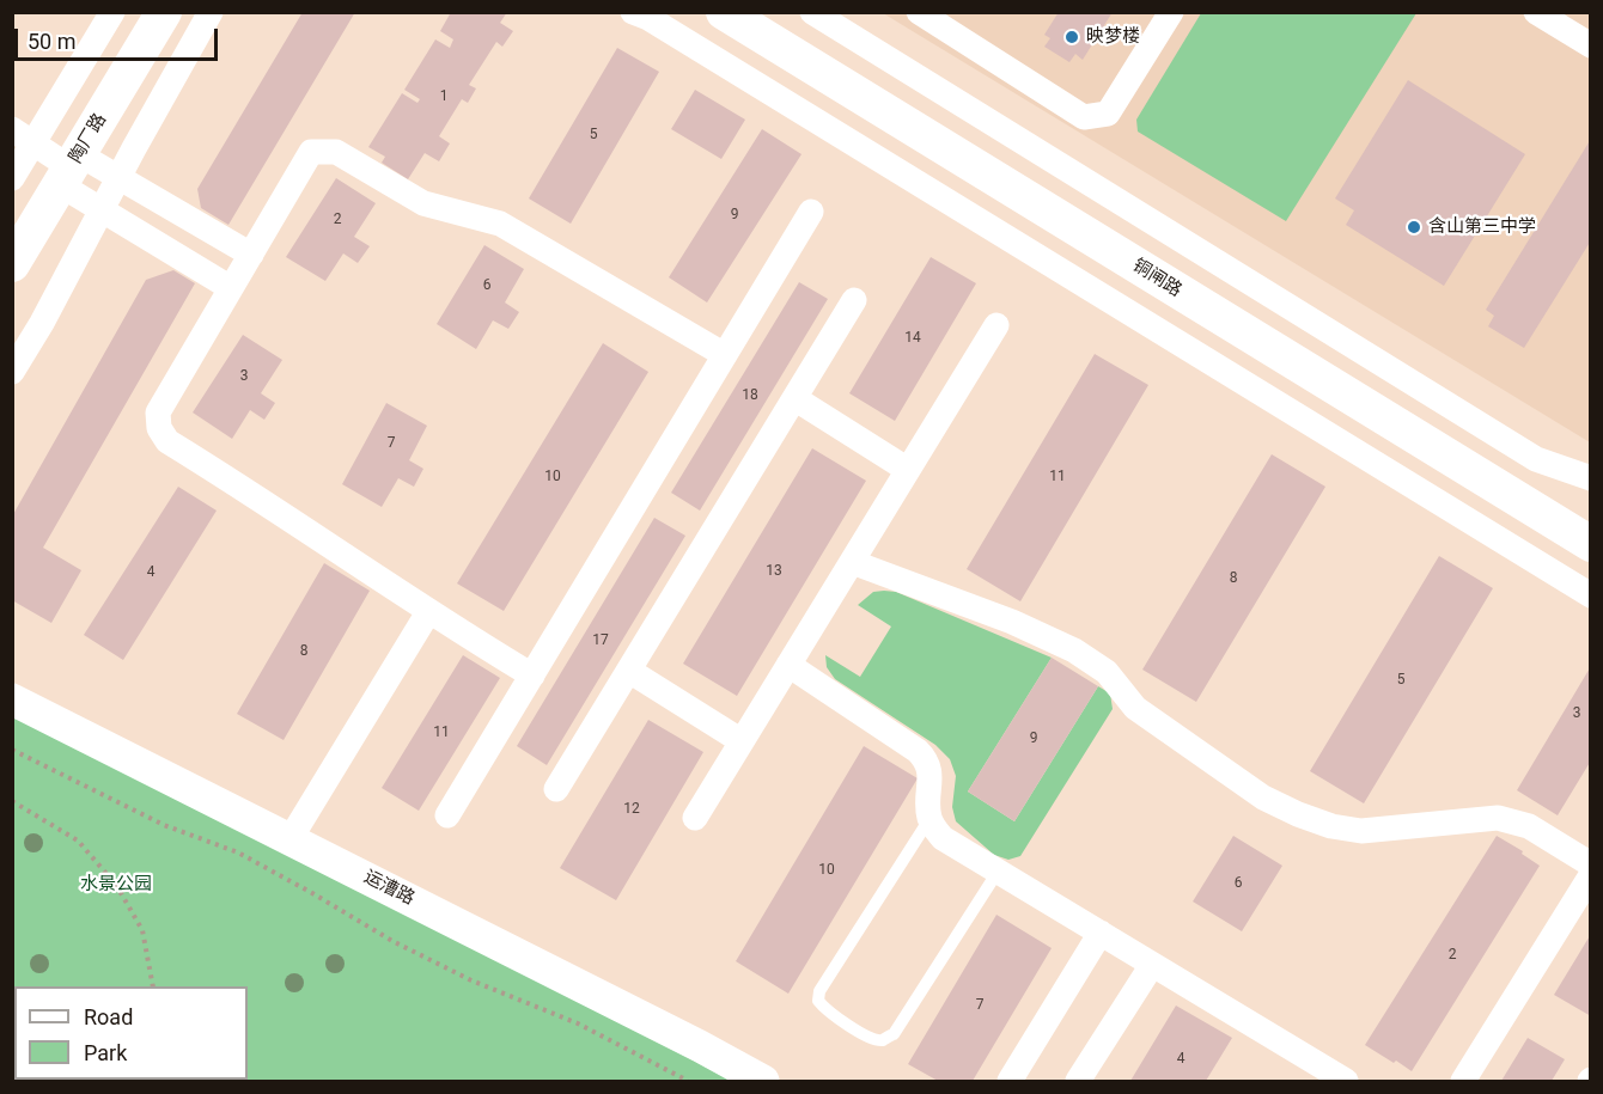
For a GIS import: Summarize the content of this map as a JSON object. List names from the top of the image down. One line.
{"streets":{"main road":["陶厂路","铜闸路"],"street":["运漕路"]},"parks":["水景公园"],"places":["映梦楼","含山第三中学"],"house_numbers":["1","5","9","2","6","14","3","18","7","10","11","13","4","8","17","8","5","3","11","9","12","10","6","2","7","4"],"legend":["Road","Park"],"scale_bar":"50 m"}
